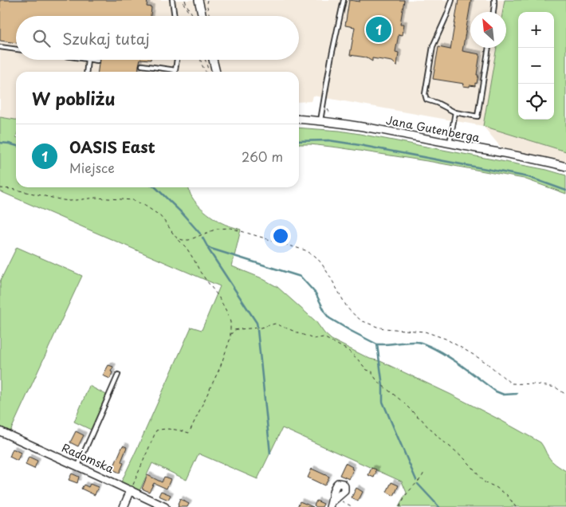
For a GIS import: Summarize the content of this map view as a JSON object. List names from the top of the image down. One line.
{"streets":{"street":["Jana Gutenberga","Radomska"]},"north":"top left","page":{"map_buttons":["+","−"],"pins":"1","search":"Szukaj tutaj","heading":"W pobliżu","list":[{"mark":"1","name":"OASIS East","note":"Miejsce","value":"260 m"}]}}
